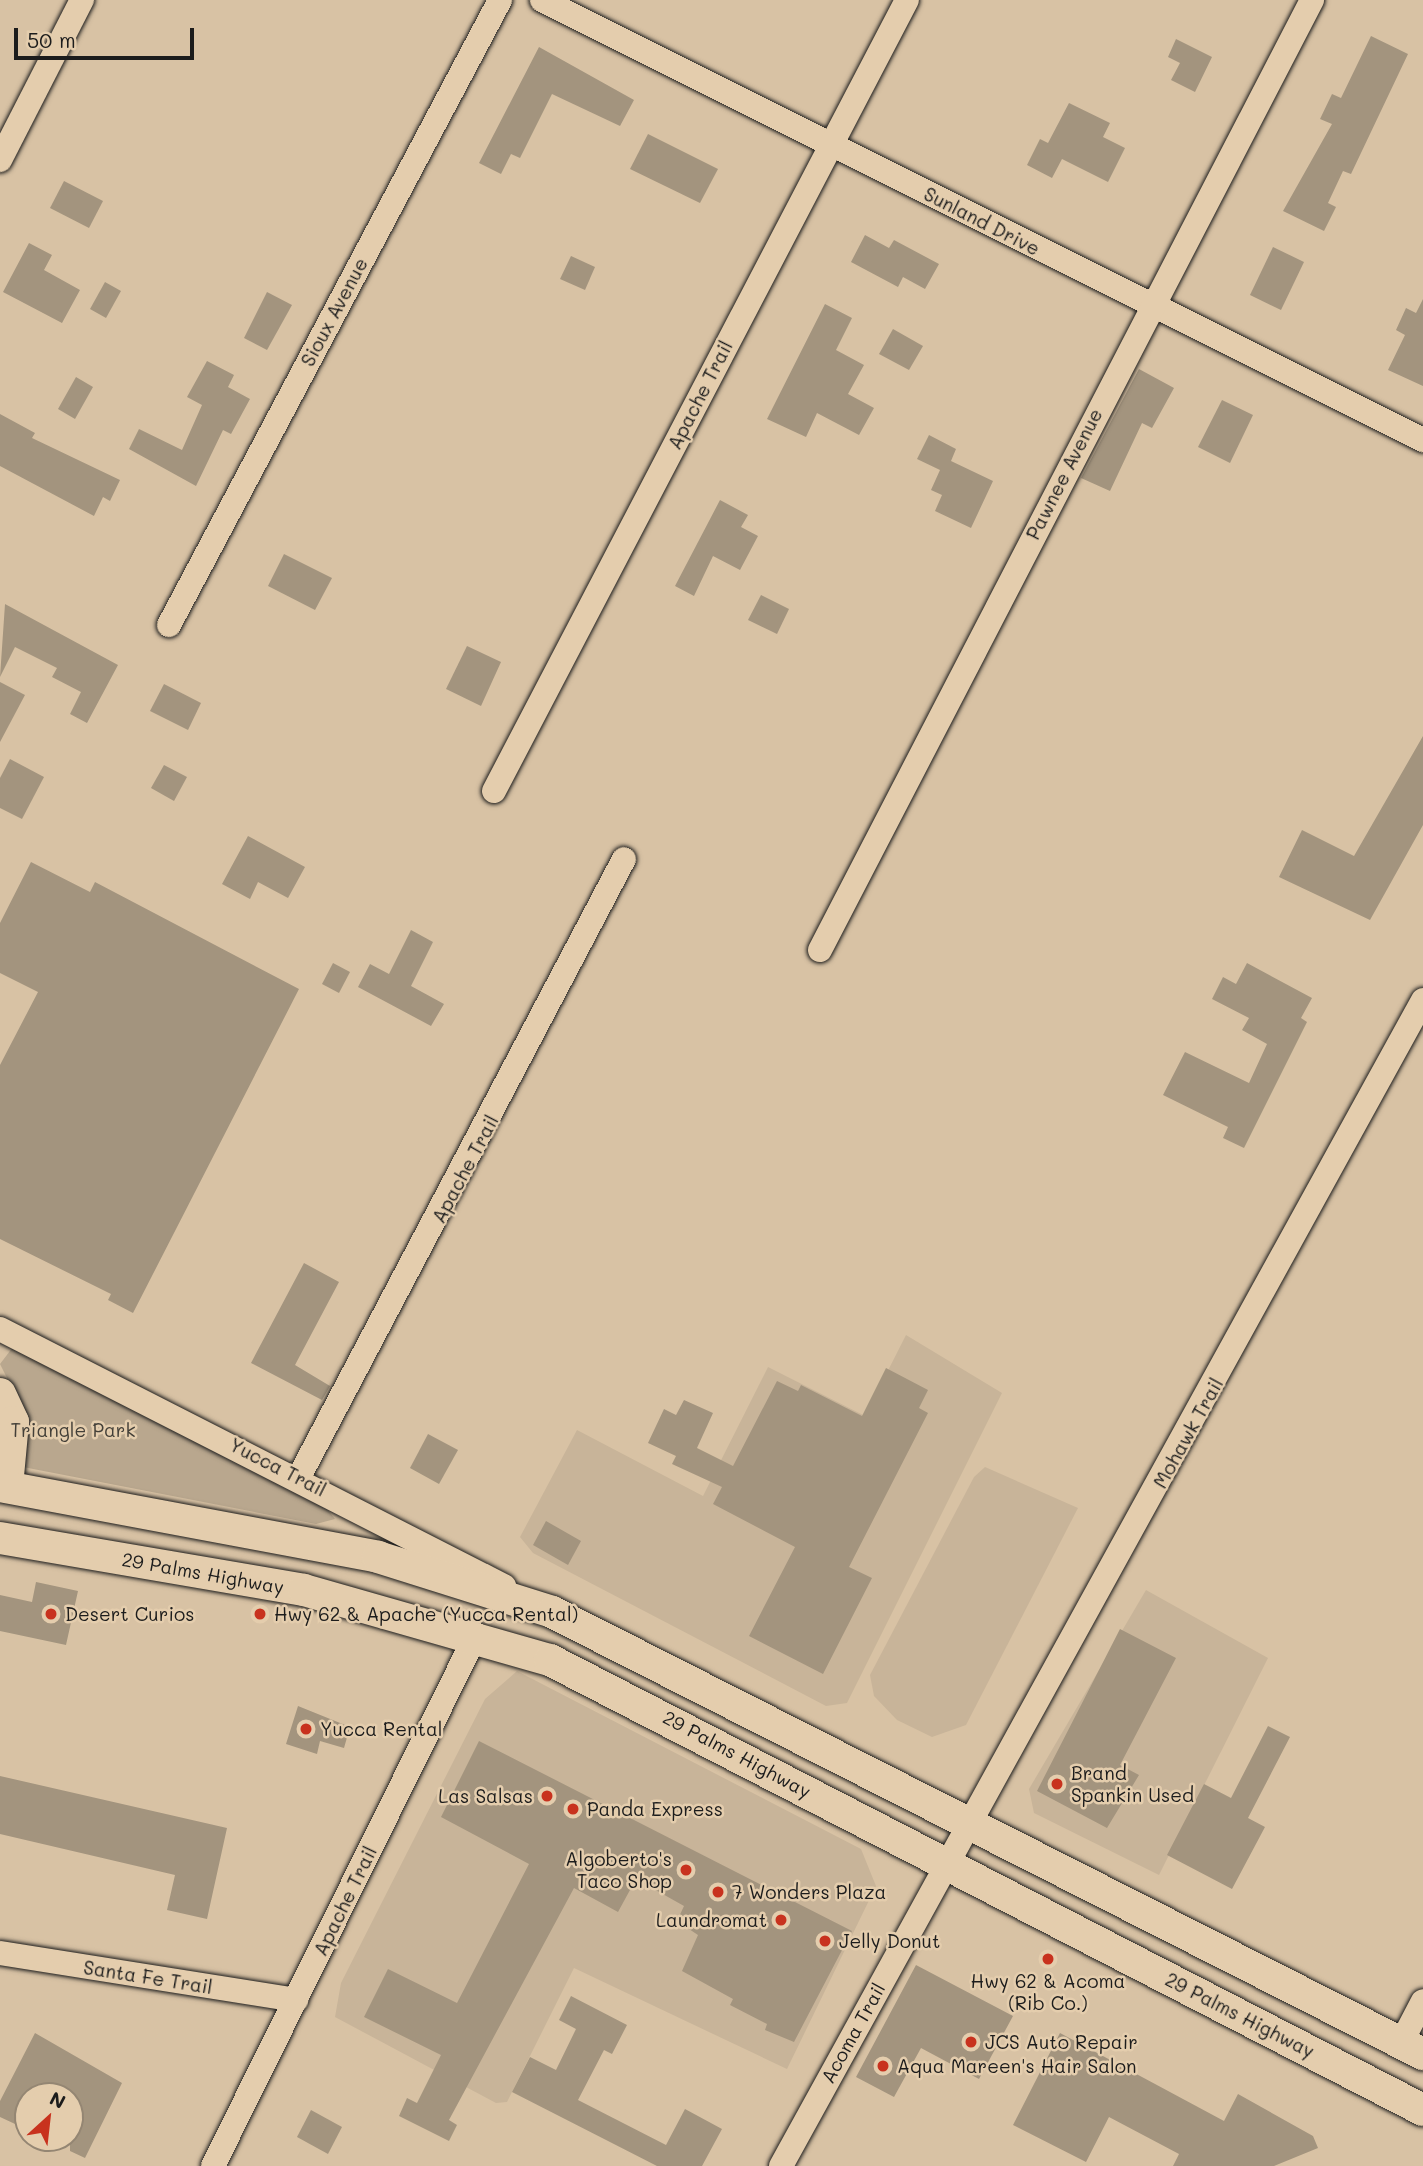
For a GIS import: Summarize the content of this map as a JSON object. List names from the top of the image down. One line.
{"streets":{"main road":["29 Palms Highway"],"street":["Sunland Drive","Sioux Avenue","Apache Trail","Pawnee Avenue","Mohawk Trail","Yucca Trail","Santa Fe Trail","Acoma Trail"]},"crossings":[["Sunland Drive","Apache Trail"],["Sunland Drive","Pawnee Avenue"],["Apache Trail","Yucca Trail"],["Apache Trail","29 Palms Highway"],["Apache Trail","Santa Fe Trail"],["Mohawk Trail","29 Palms Highway"],["Mohawk Trail","Acoma Trail"],["29 Palms Highway","Acoma Trail"]],"parks":["Triangle Park"],"places":["Desert Curios","Hwy 62 & Apache (Yucca Rental)","Yucca Rental","Brand Spankin Used","Las Salsas","Panda Express","Algoberto's Taco Shop","7 Wonders Plaza","Laundromat","Jelly Donut","Hwy 62 & Acoma (Rib Co.)","JCS Auto Repair","Aqua Mareen's Hair Salon"],"scale_bar":"50 m","north":"top right"}
